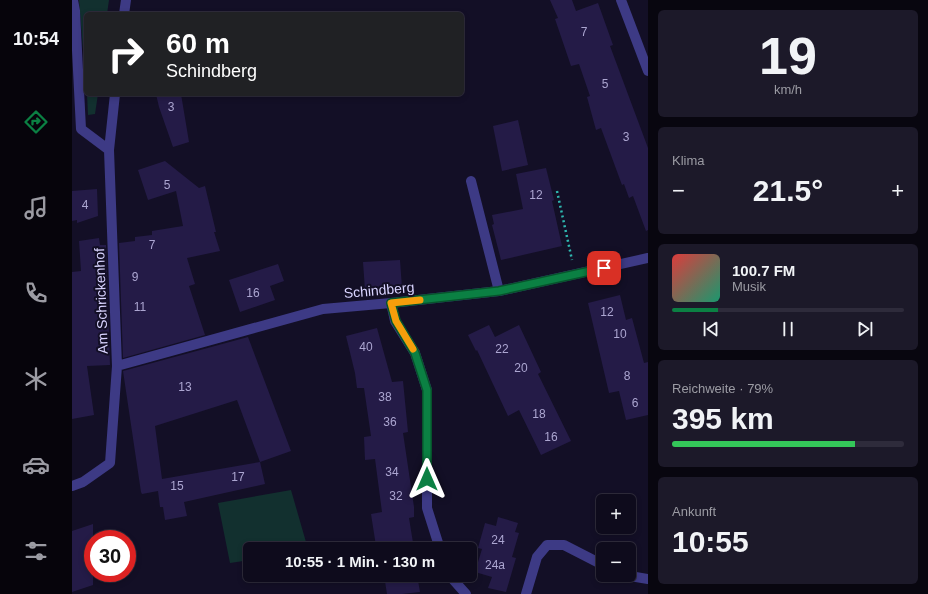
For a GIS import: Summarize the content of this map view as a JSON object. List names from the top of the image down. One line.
{"streets":{"street":["Schindberg","Am Schrickenhof"]},"crossings":[["Schindberg","Am Schrickenhof"]],"house_numbers":["7","5","3","3","5","12","4","7","9","16","11","12","10","40","22","20","8","13","38","6","18","36","16","34","17","15","32","24","24a"],"page":{"tabs":"10:54","tile":[["19","km/h"],"Klima",["Reichweite · 79%","395 km"],["Ankunft","10:55"]],"turn":["60 m","Schindberg"],"heat":["−","21.5°","+"],"song":["100.7 FM","Musik"],"map_buttons":["+","−"],"limit":"30","trip":"10:55 · 1 Min. · 130 m"}}
